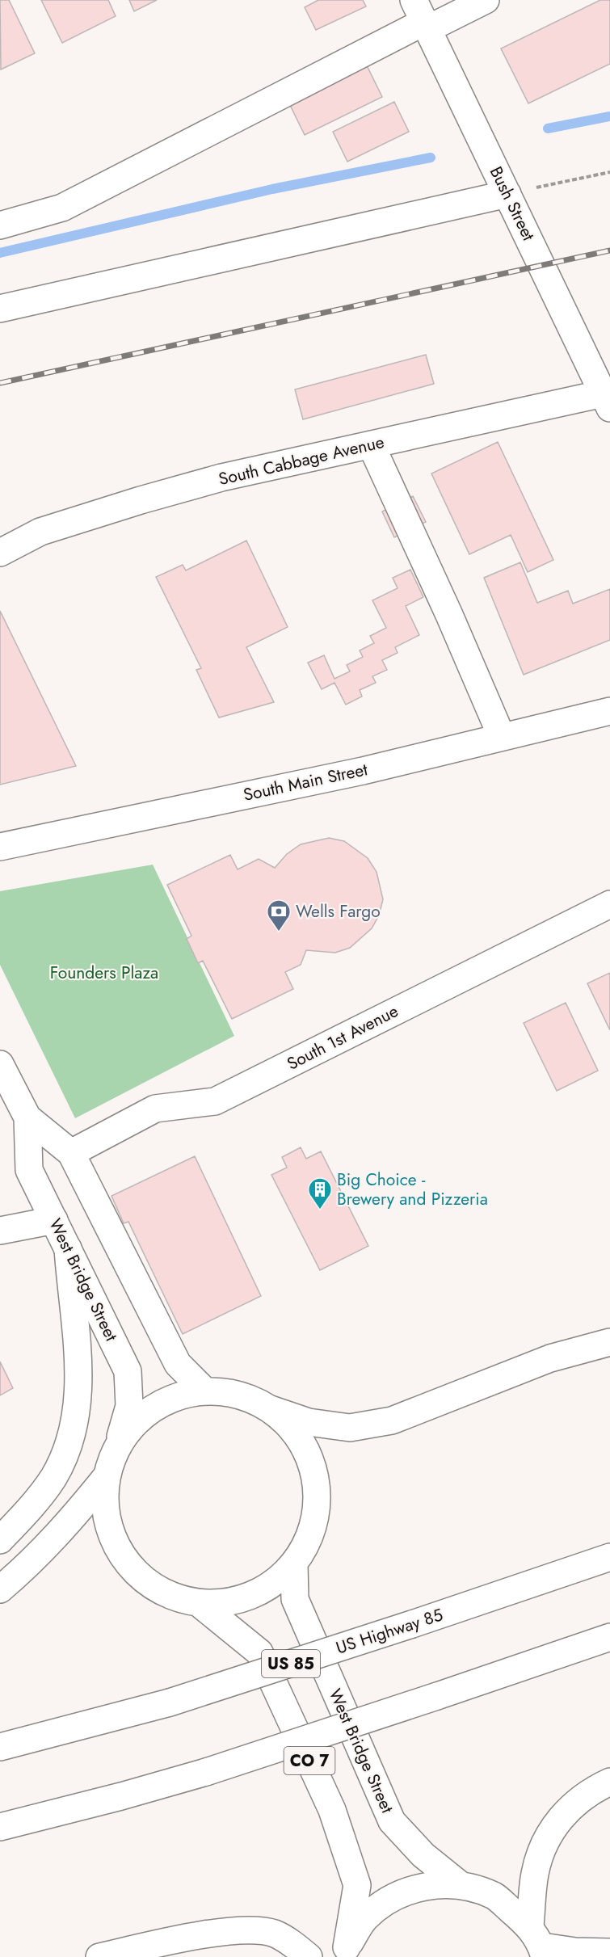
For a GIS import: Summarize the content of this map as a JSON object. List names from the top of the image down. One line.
{"streets":{"main road":["Bush Street","South Cabbage Avenue","South Main Street","South 1st Avenue","West Bridge Street","US Highway 85","US 85","CO 7"]},"crossings":[["Bush Street","South Cabbage Avenue"],["South 1st Avenue","West Bridge Street"],["West Bridge Street","CO 7"]],"parks":["Founders Plaza"],"places":{"bank":["Wells Fargo"],"building":["Big Choice - Brewery and Pizzeria"]}}
